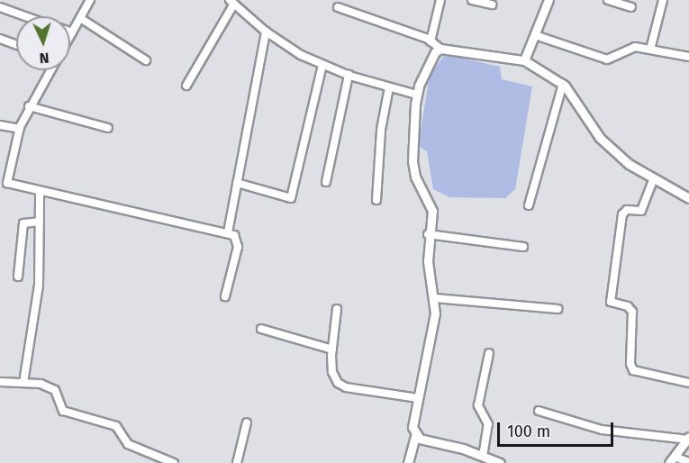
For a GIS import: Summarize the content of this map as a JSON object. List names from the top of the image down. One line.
{"scale_bar":"100 m","north":"bottom"}
